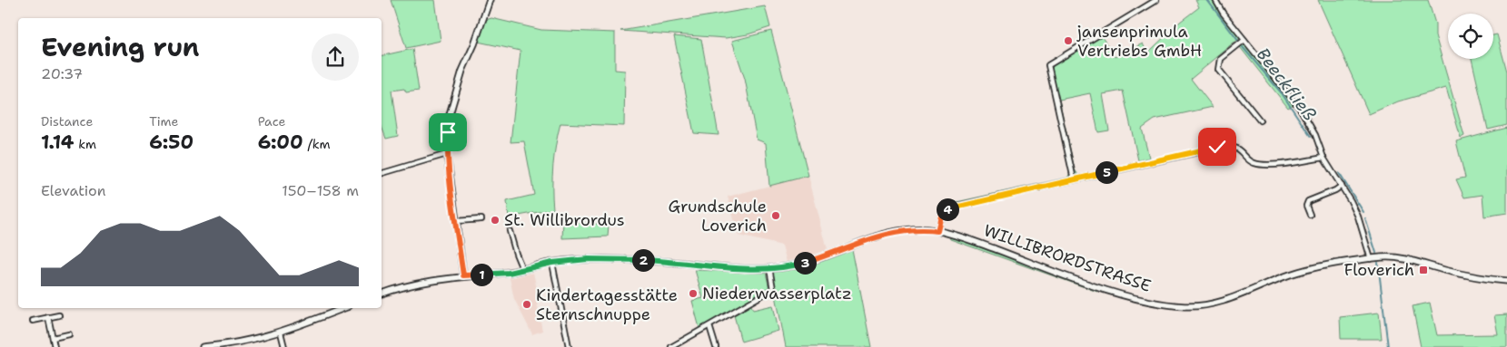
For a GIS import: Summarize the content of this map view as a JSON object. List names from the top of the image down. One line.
{"streets":{"street":["WILLIBRORDSTRASSE"]},"water":["Beeckfließ"],"places":{"other":["jansenprimula Vertriebs GmbH","Grundschule Loverich","St. Willibrordus","Niederwasserplatz","Kindertagesstätte Sternschnuppe"],"transit":["Floverich"]},"page":{"heading":["Evening run","20:37"],"stats":[["Distance","1.14 km"],["Time","6:50"],["Pace","6:00 /km"]],"pins":["5","4","2","3","1"],"chart":["Elevation","150–158 m"]}}
